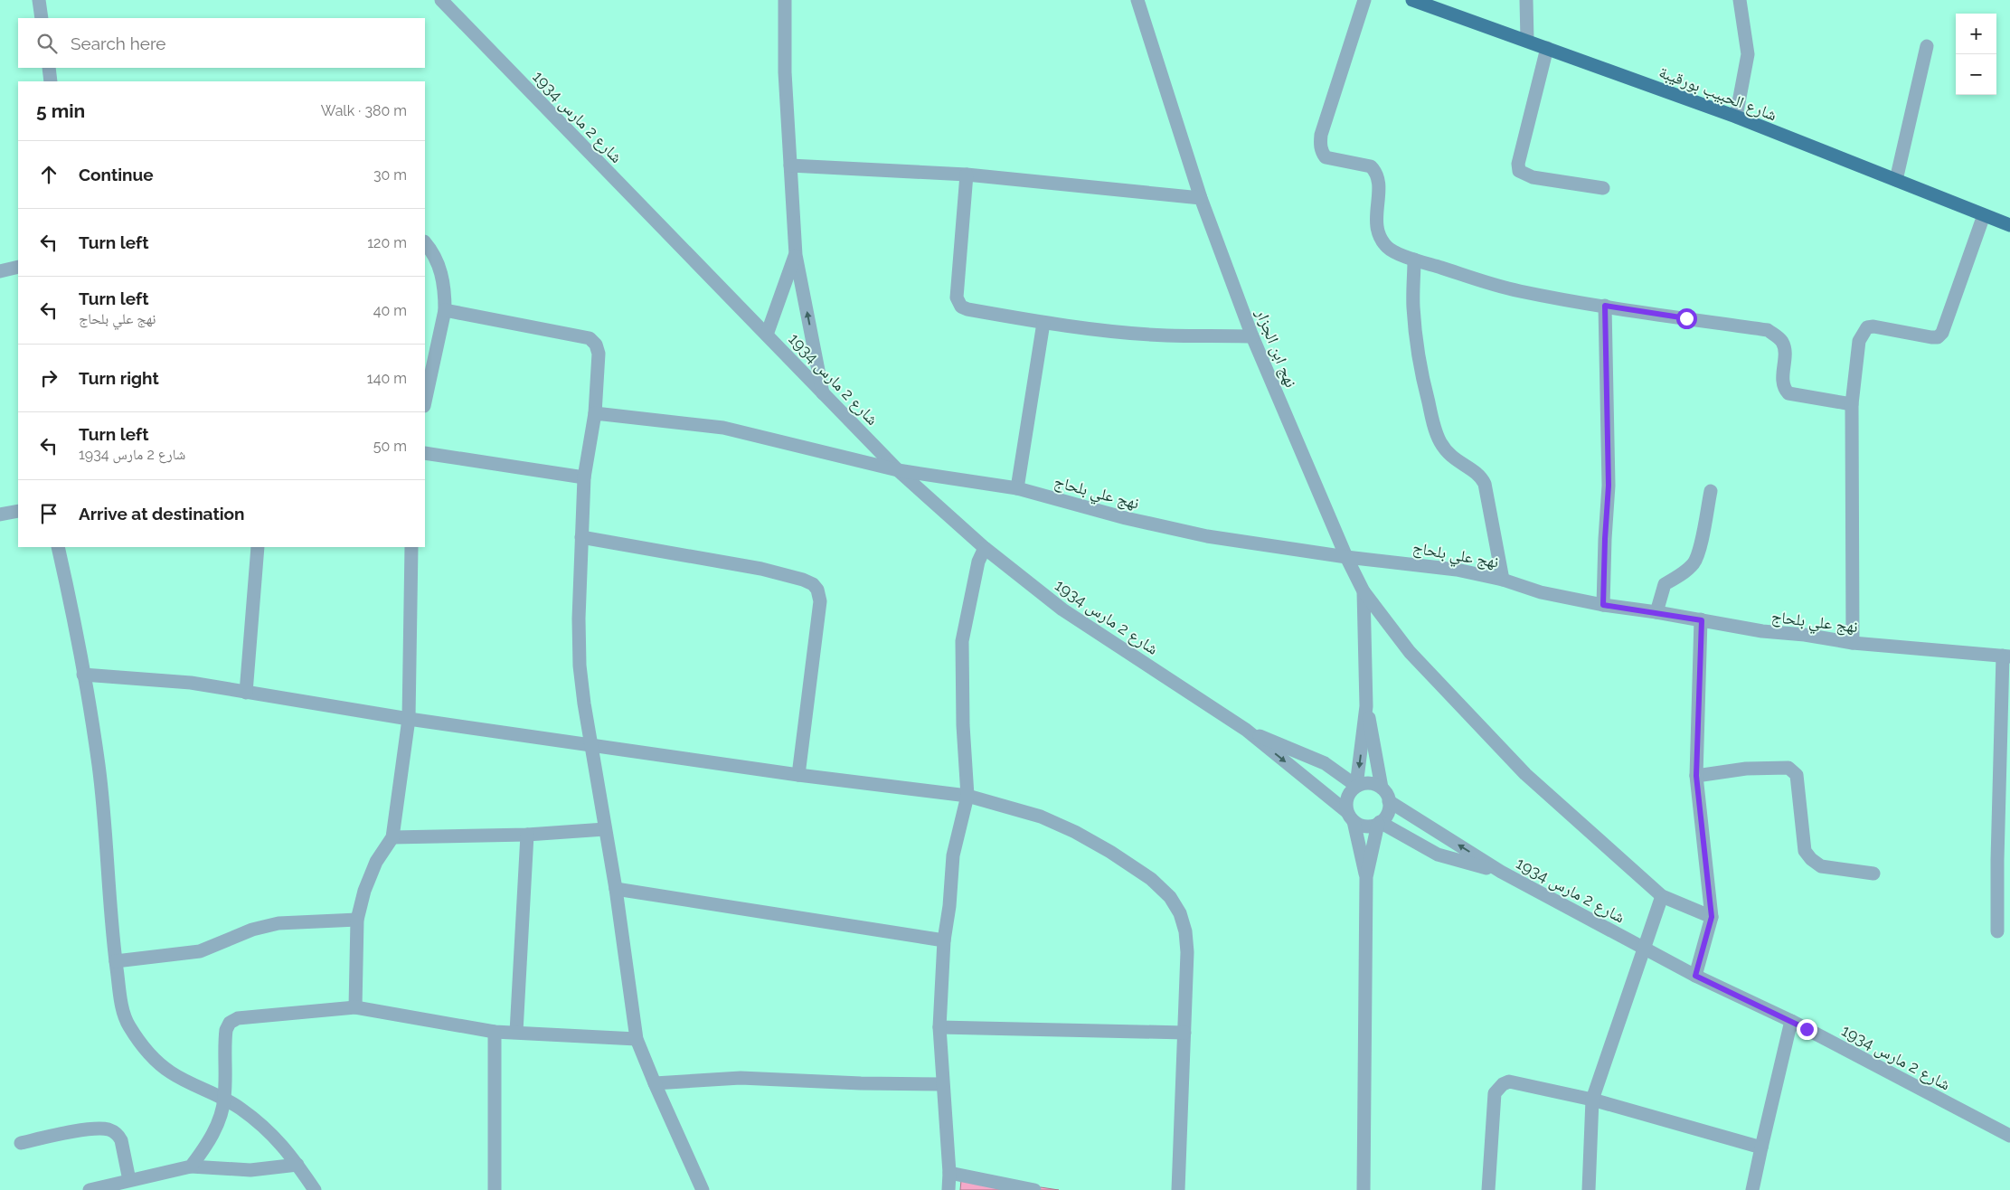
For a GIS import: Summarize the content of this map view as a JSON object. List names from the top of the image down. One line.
{"streets":{"main road":["شارع الحبيب بورقيبة"],"street":["شارع 2 مارس 1934","نهج ابن الجزار","نهج علي بلحاج"]},"crossings":[["شارع 2 مارس 1934","نهج علي بلحاج"],["نهج ابن الجزار","نهج علي بلحاج"]],"page":{"map_buttons":["+","−"],"search":"Search here","heading":["5 min","Walk · 380 m"],"list":[["Continue","30 m"],["Turn left","120 m"],["Turn left","نهج علي بلحاج","40 m"],["Turn right","140 m"],["Turn left","شارع 2 مارس 1934","50 m"],"Arrive at destination"]}}
